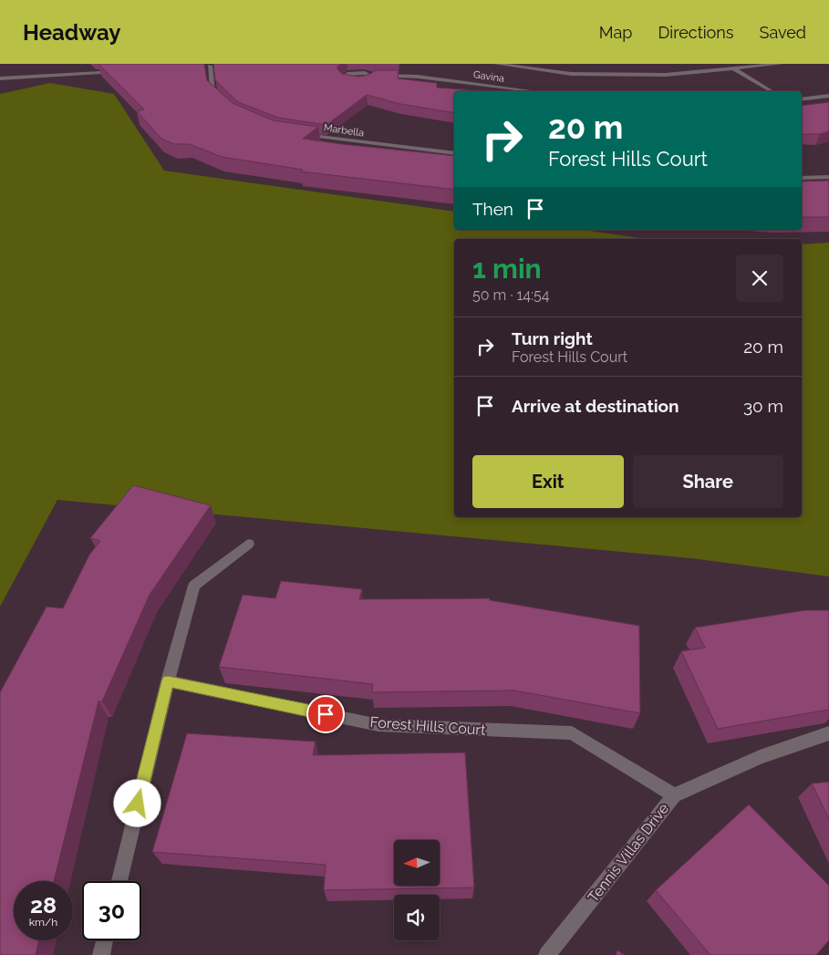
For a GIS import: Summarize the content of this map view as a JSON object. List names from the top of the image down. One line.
{"streets":{"street":["Gavina","Marbella","Forest Hills Court","Tennis Villas Drive"]},"crossings":[["Forest Hills Court","Tennis Villas Drive"]],"north":"left","page":{"header":"Headway","nav":["Map","Directions","Saved"],"turn":["20 m","Forest Hills Court"],"then":"Then","heading":["1 min","50 m · 14:54"],"list":[{"name":"Turn right","note":"Forest Hills Court","value":"20 m"},{"name":"Arrive at destination","value":"30 m"}],"buttons":["Exit","Share"],"speed":"28 km/h","limit":"30"}}
